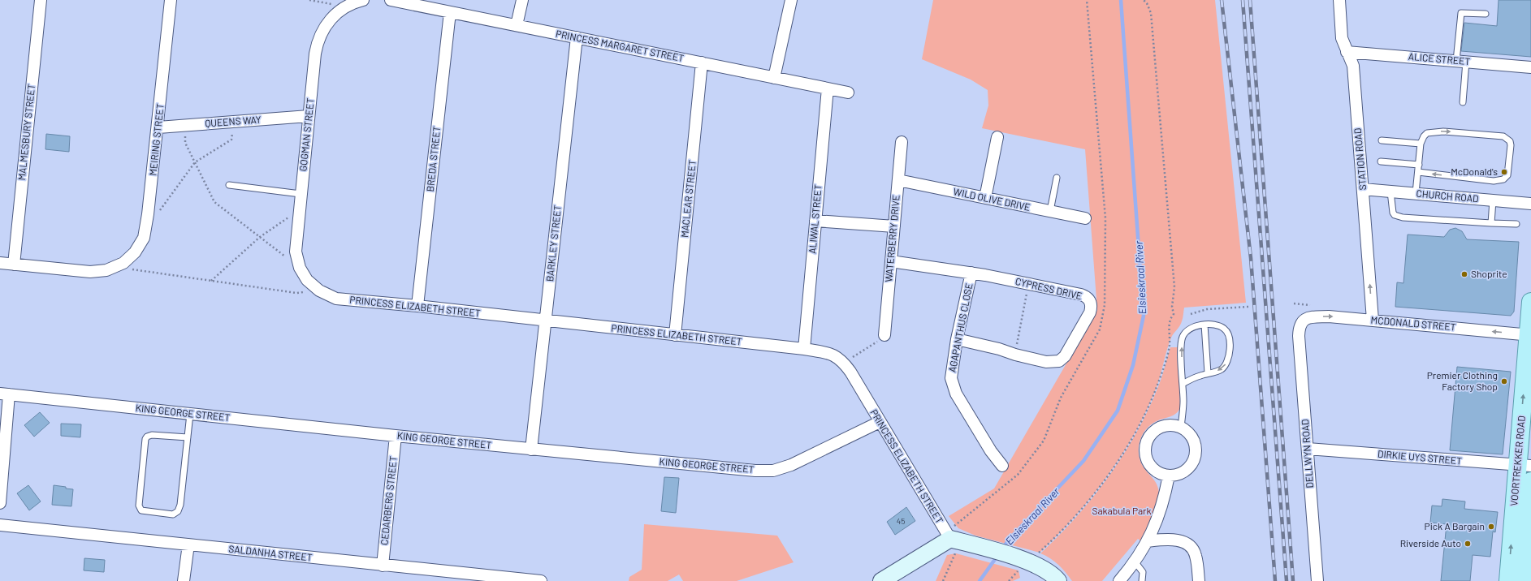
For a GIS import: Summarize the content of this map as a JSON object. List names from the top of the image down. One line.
{"streets":{"main road":["VOORTREKKER ROAD"],"street":["PRINCESS MARGARET STREET","ALICE STREET","QUEENS WAY","MALMESBURY STREET","GOGMAN STREET","MEIRING STREET","BREDA STREET","STATION ROAD","CHURCH ROAD","MACLEAR STREET","WILD OLIVE DRIVE","ALIWAL STREET","WATERBERRY DRIVE","BARKLEY STREET","CYPRESS DRIVE","PRINCESS ELIZABETH STREET","MCDONALD STREET","AGAPANTHUS CLOSE","KING GEORGE STREET","DELLWYN ROAD","DIRKIE UYS STREET","CEDARBERG STREET","SALDANHA STREET"]},"crossings":[["PRINCESS MARGARET STREET","BREDA STREET"],["PRINCESS MARGARET STREET","MACLEAR STREET"],["PRINCESS MARGARET STREET","ALIWAL STREET"],["PRINCESS MARGARET STREET","BARKLEY STREET"],["ALICE STREET","STATION ROAD"],["QUEENS WAY","GOGMAN STREET"],["QUEENS WAY","MEIRING STREET"],["GOGMAN STREET","PRINCESS ELIZABETH STREET"],["BREDA STREET","PRINCESS ELIZABETH STREET"],["STATION ROAD","CHURCH ROAD"],["STATION ROAD","MCDONALD STREET"],["MACLEAR STREET","PRINCESS ELIZABETH STREET"],["WILD OLIVE DRIVE","WATERBERRY DRIVE"],["ALIWAL STREET","PRINCESS ELIZABETH STREET"],["WATERBERRY DRIVE","CYPRESS DRIVE"],["BARKLEY STREET","PRINCESS ELIZABETH STREET"],["BARKLEY STREET","KING GEORGE STREET"],["CYPRESS DRIVE","AGAPANTHUS CLOSE"],["PRINCESS ELIZABETH STREET","KING GEORGE STREET"],["MCDONALD STREET","DELLWYN ROAD"],["MCDONALD STREET","VOORTREKKER ROAD"],["KING GEORGE STREET","CEDARBERG STREET"],["DELLWYN ROAD","DIRKIE UYS STREET"],["DIRKIE UYS STREET","VOORTREKKER ROAD"],["CEDARBERG STREET","SALDANHA STREET"]],"one_way":["STATION ROAD"],"water":["Elsieskraal River"],"parks":["Sakabula Park"],"places":["McDonald's","Shoprite","Premier Clothing Factory Shop","Pick A Bargain","Riverside Auto"],"house_numbers":["45"]}
